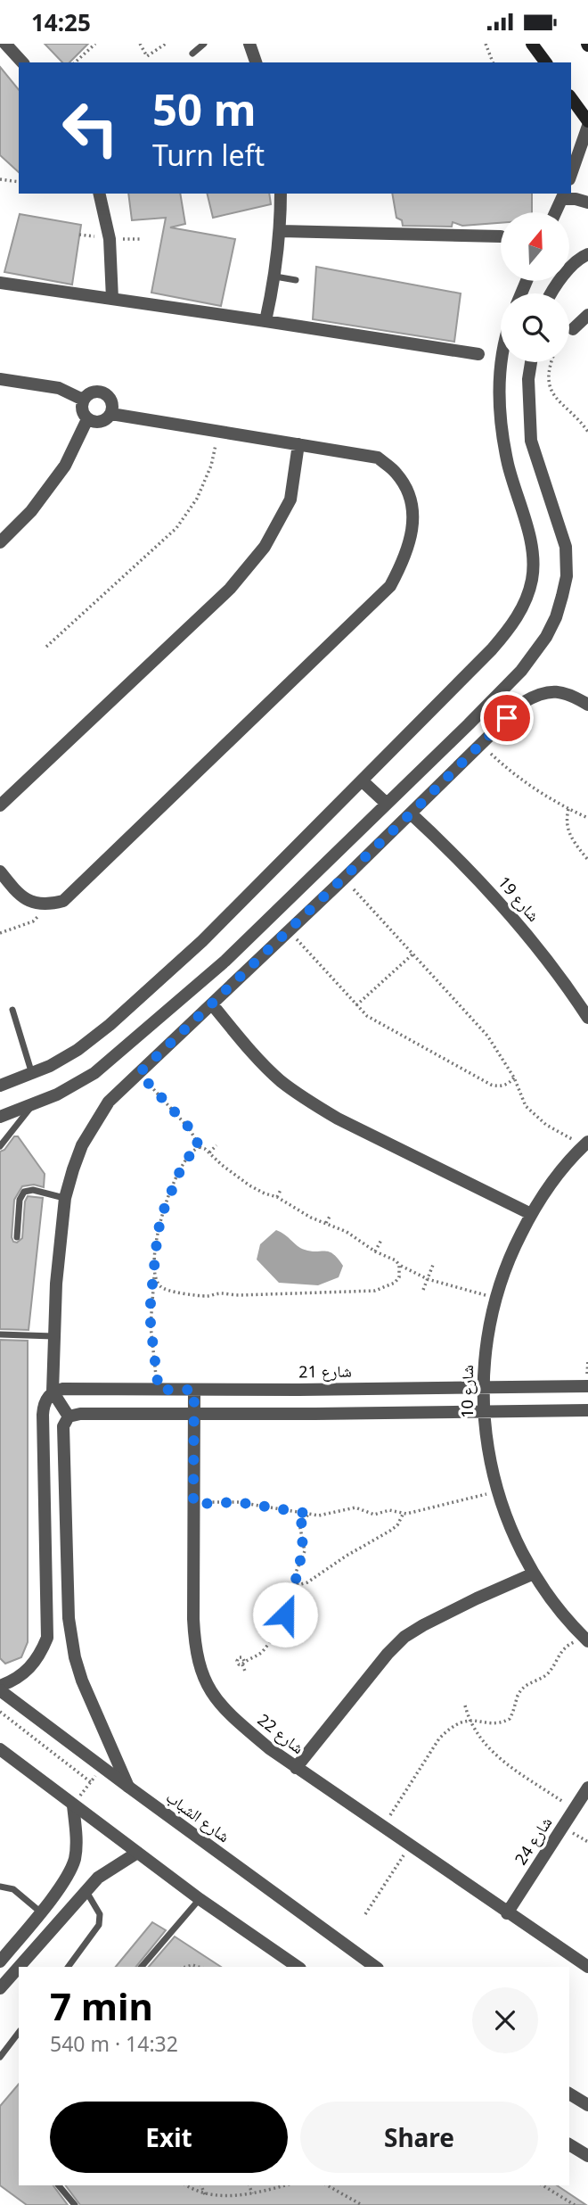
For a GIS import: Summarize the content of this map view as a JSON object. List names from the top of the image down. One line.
{"streets":{"street":["شارع 19","شارع 21","شارع 10","شارع 22","شارع الشباب","شارع 24"]},"crossings":[["شارع 21","شارع 10"],["شارع 21","شارع 22"],["شارع 22","شارع 24"]],"north":"top","page":{"status":"14:25","turn":["50 m","Turn left"],"heading":["7 min","540 m · 14:32"],"buttons":["Exit","Share"]}}
